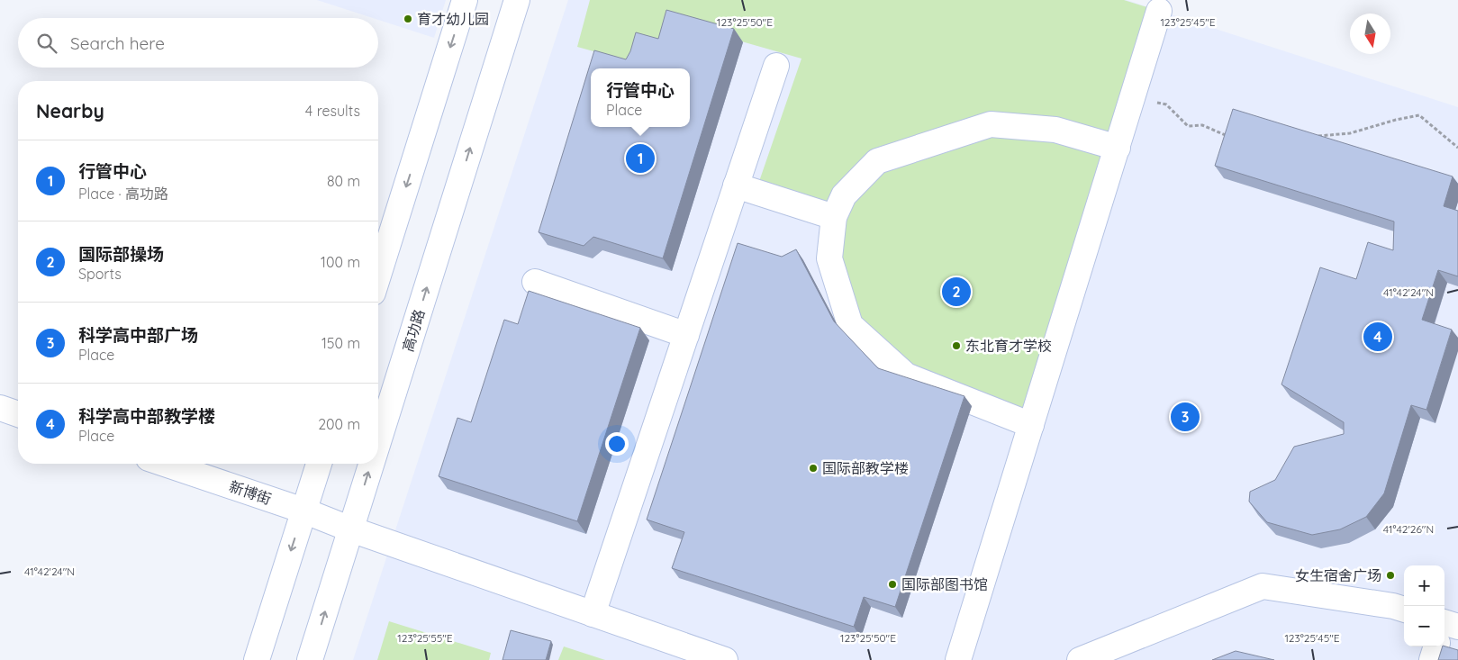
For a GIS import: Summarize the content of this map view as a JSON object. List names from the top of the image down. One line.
{"streets":{"street":["高功路","新博街"]},"crossings":[["高功路","新博街"]],"places":["育才幼儿园","东北育才学校","国际部教学楼","女生宿舍广场","国际部图书馆"],"north":"bottom","page":{"search":"Search here","popup":["行管中心","Place"],"heading":["Nearby","4 results"],"list":[{"mark":"1","name":"行管中心","note":"Place · 高功路","value":"80 m"},{"mark":"2","name":"国际部操场","note":"Sports","value":"100 m"},{"mark":"3","name":"科学高中部广场","note":"Place","value":"150 m"},{"mark":"4","name":"科学高中部教学楼","note":"Place","value":"200 m"}],"pins":["1","2","4","3"],"map_buttons":["+","−"]},"coordinates":["123°25'50\"E","123°25'45\"E","41°42'24\"N","41°42'26\"N","123°25'55\"E"]}
